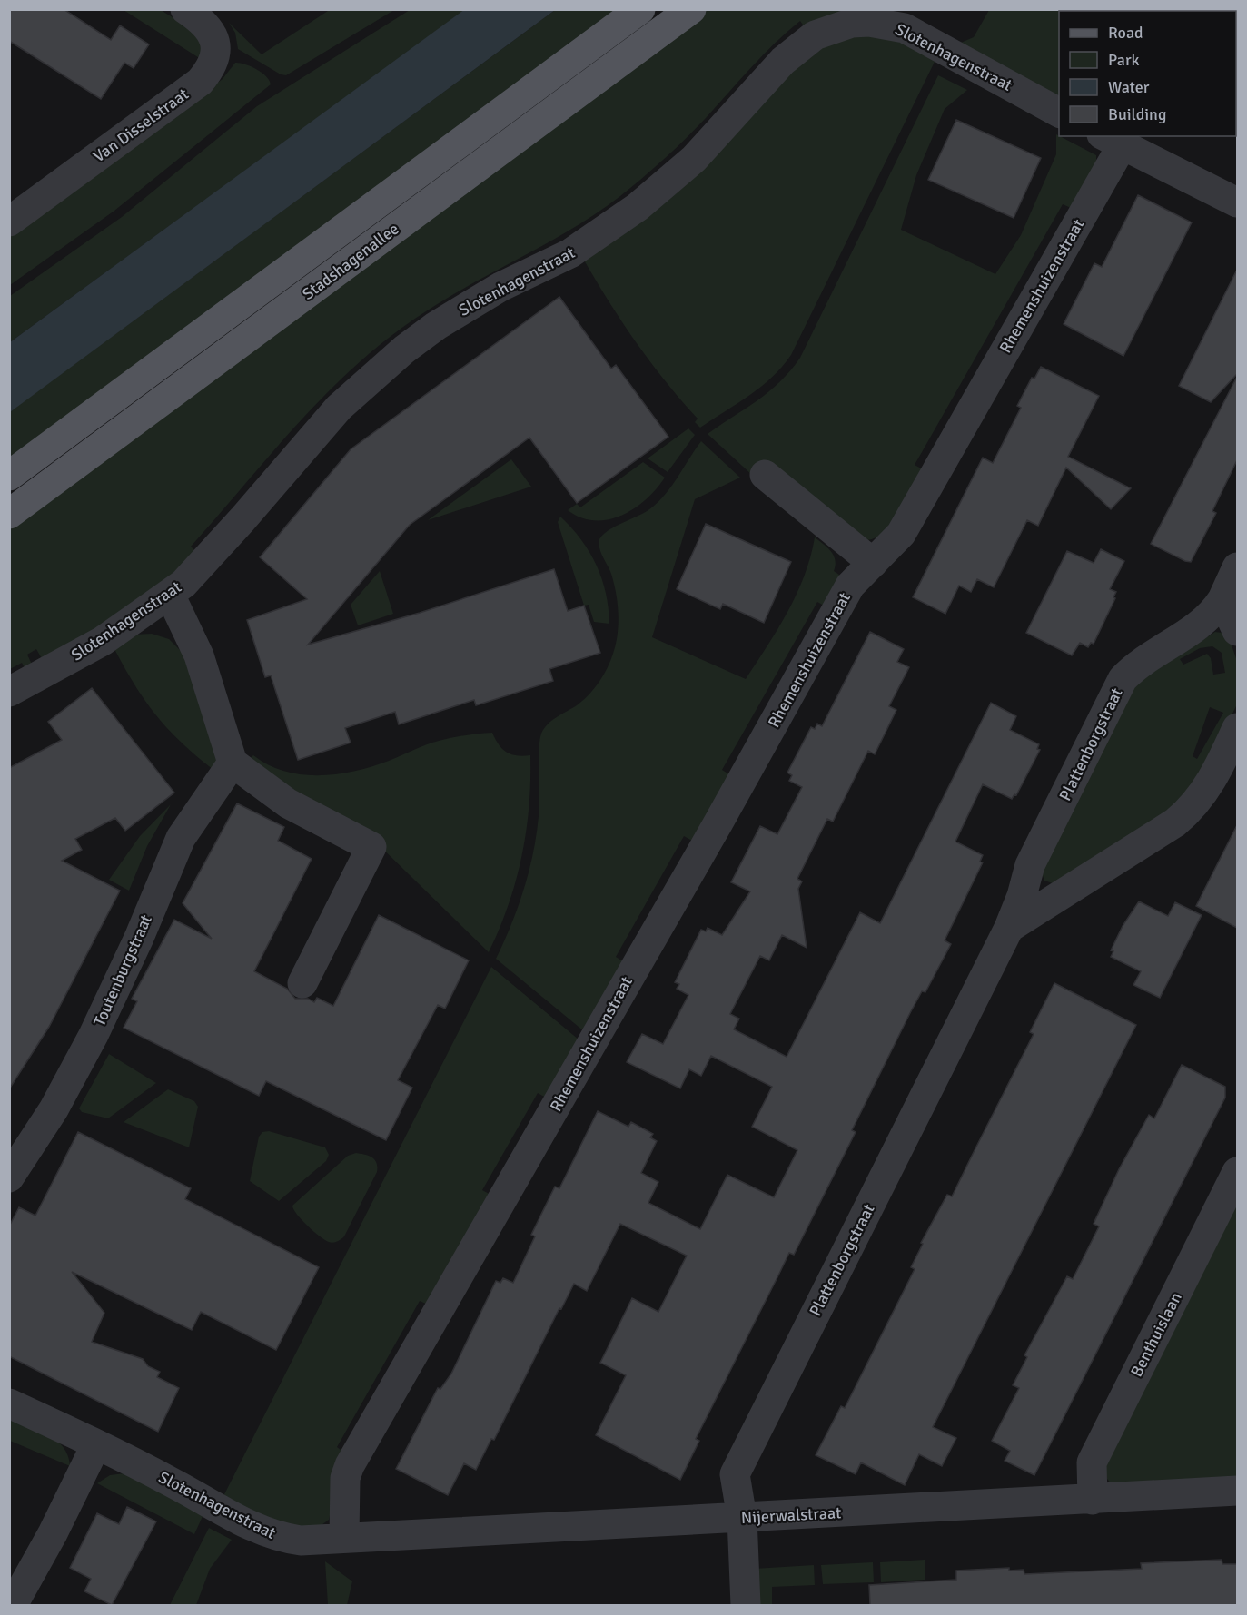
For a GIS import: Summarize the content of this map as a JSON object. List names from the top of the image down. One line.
{"streets":{"main road":["Stadshagenallee"],"street":["Slotenhagenstraat","Van Disselstraat","Rhemenshuizenstraat","Plattenborgstraat","Toutenburgstraat","Benthuislaan","Nijerwalstraat"]},"crossings":[["Slotenhagenstraat","Rhemenshuizenstraat"],["Slotenhagenstraat","Nijerwalstraat"],["Rhemenshuizenstraat","Nijerwalstraat"],["Plattenborgstraat","Nijerwalstraat"],["Benthuislaan","Nijerwalstraat"]],"legend":["Road","Park","Water","Building"]}
